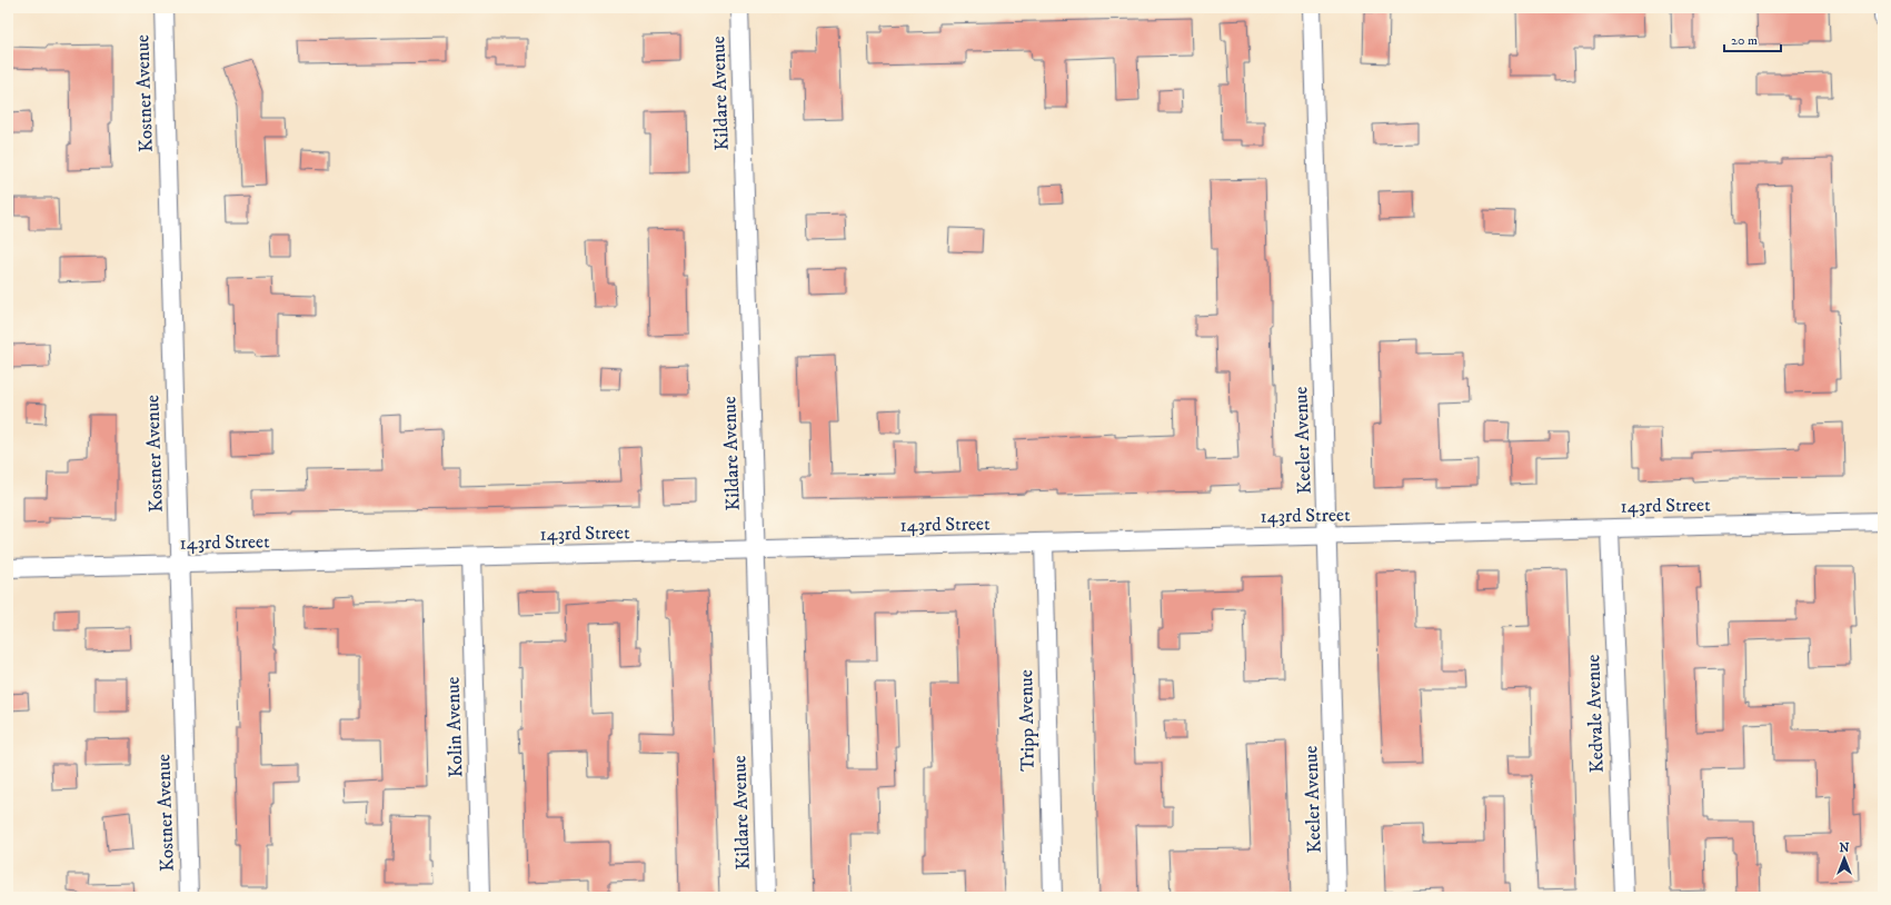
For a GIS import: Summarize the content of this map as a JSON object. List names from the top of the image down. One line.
{"streets":{"street":["Kostner Avenue","Kildare Avenue","Keeler Avenue","143rd Street","Kedvale Avenue","Tripp Avenue","Kolin Avenue"]},"crossings":[["Kostner Avenue","143rd Street"],["Kildare Avenue","143rd Street"],["Keeler Avenue","143rd Street"],["143rd Street","Kedvale Avenue"],["143rd Street","Tripp Avenue"],["143rd Street","Kolin Avenue"]],"scale_bar":"20 m","north":"top"}
